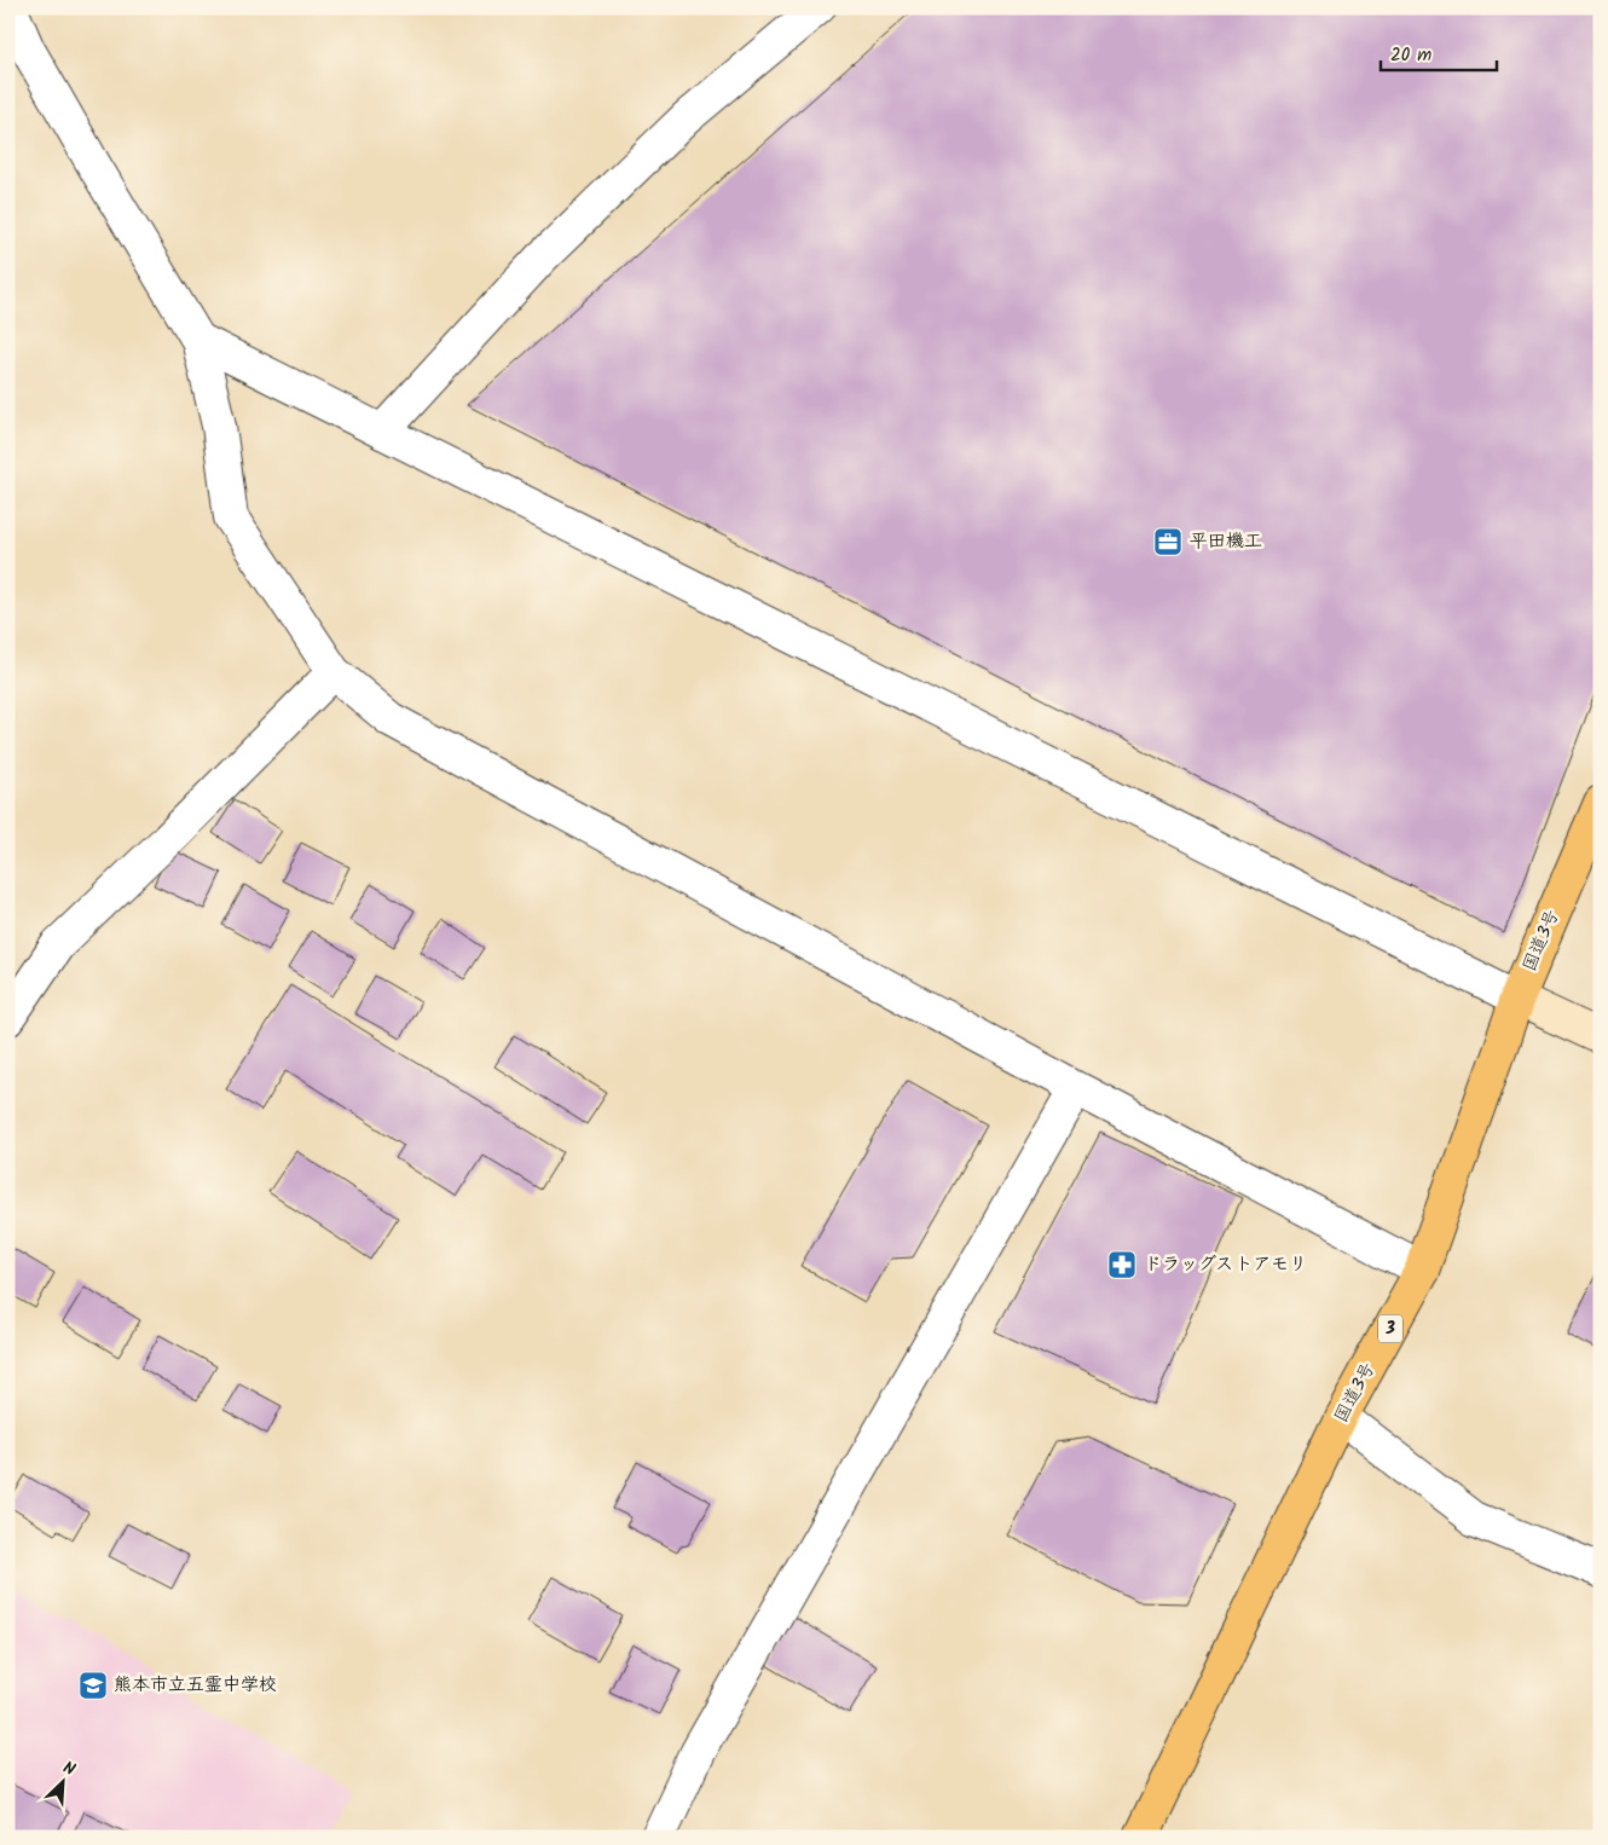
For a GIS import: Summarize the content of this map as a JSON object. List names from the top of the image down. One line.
{"streets":{"highway":["国道3号","3"]},"places":{"office":["平田機工"],"pharmacy":["ドラッグストアモリ"],"school or university":["熊本市立五霊中学校"]},"scale_bar":"20 m","north":"top right"}
